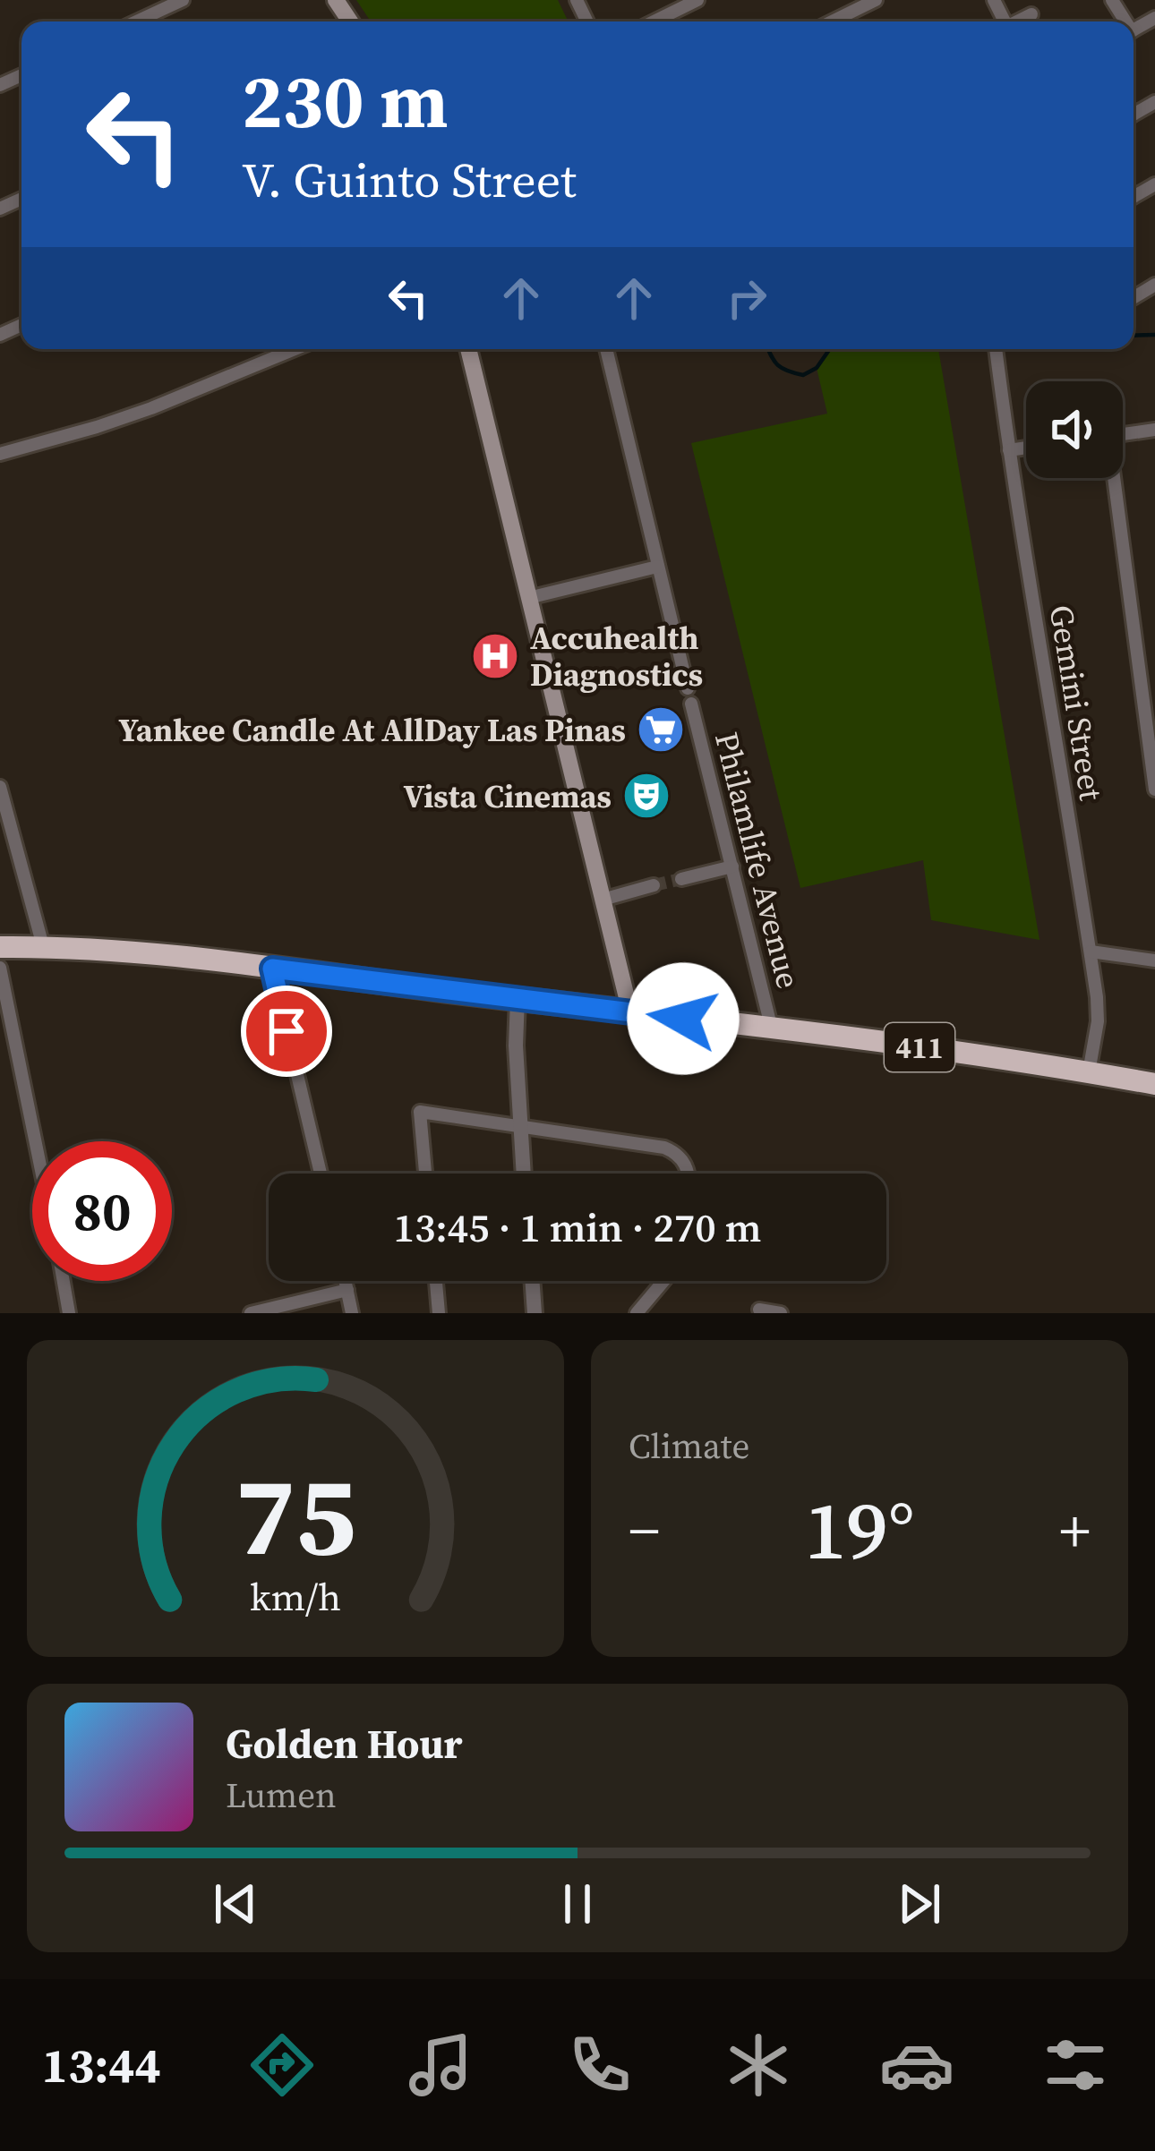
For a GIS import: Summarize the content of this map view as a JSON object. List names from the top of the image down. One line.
{"streets":{"highway":["411"],"street":["Gemini Street","Philamlife Avenue"]},"crossings":[["Gemini Street","411"],["Philamlife Avenue","411"]],"places":{"hospital":["Accuhealth Diagnostics"],"supermarket":["Yankee Candle At AllDay Las Pinas"],"theatre":["Vista Cinemas"]},"page":{"turn":["230 m","V. Guinto Street"],"limit":"80","trip":"13:45 · 1 min · 270 m","tile":"Climate","heat":["−","19°","+"],"song":["Golden Hour","Lumen"],"tabs":"13:44","gauge":["75","km/h"]}}
